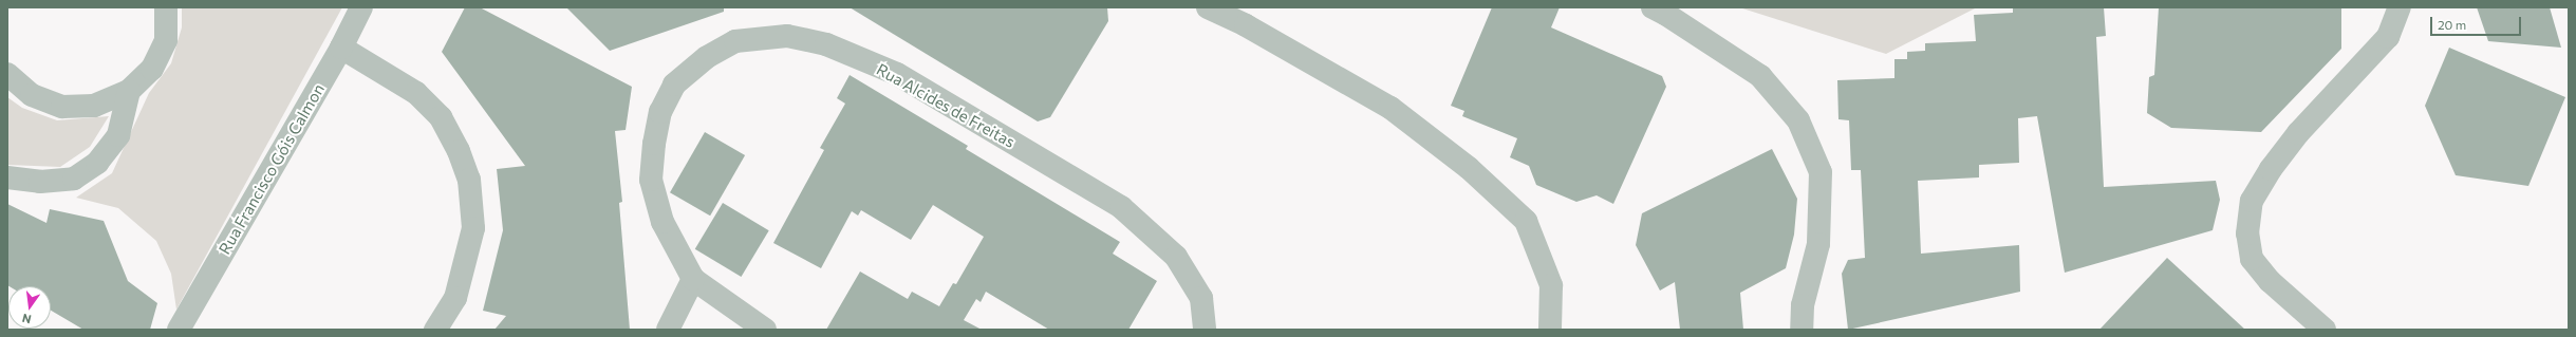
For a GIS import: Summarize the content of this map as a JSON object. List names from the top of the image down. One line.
{"streets":{"street":["Rua Alcides de Freitas","Rua Francisco Góis Calmon"]},"scale_bar":"20 m","north":"bottom"}
